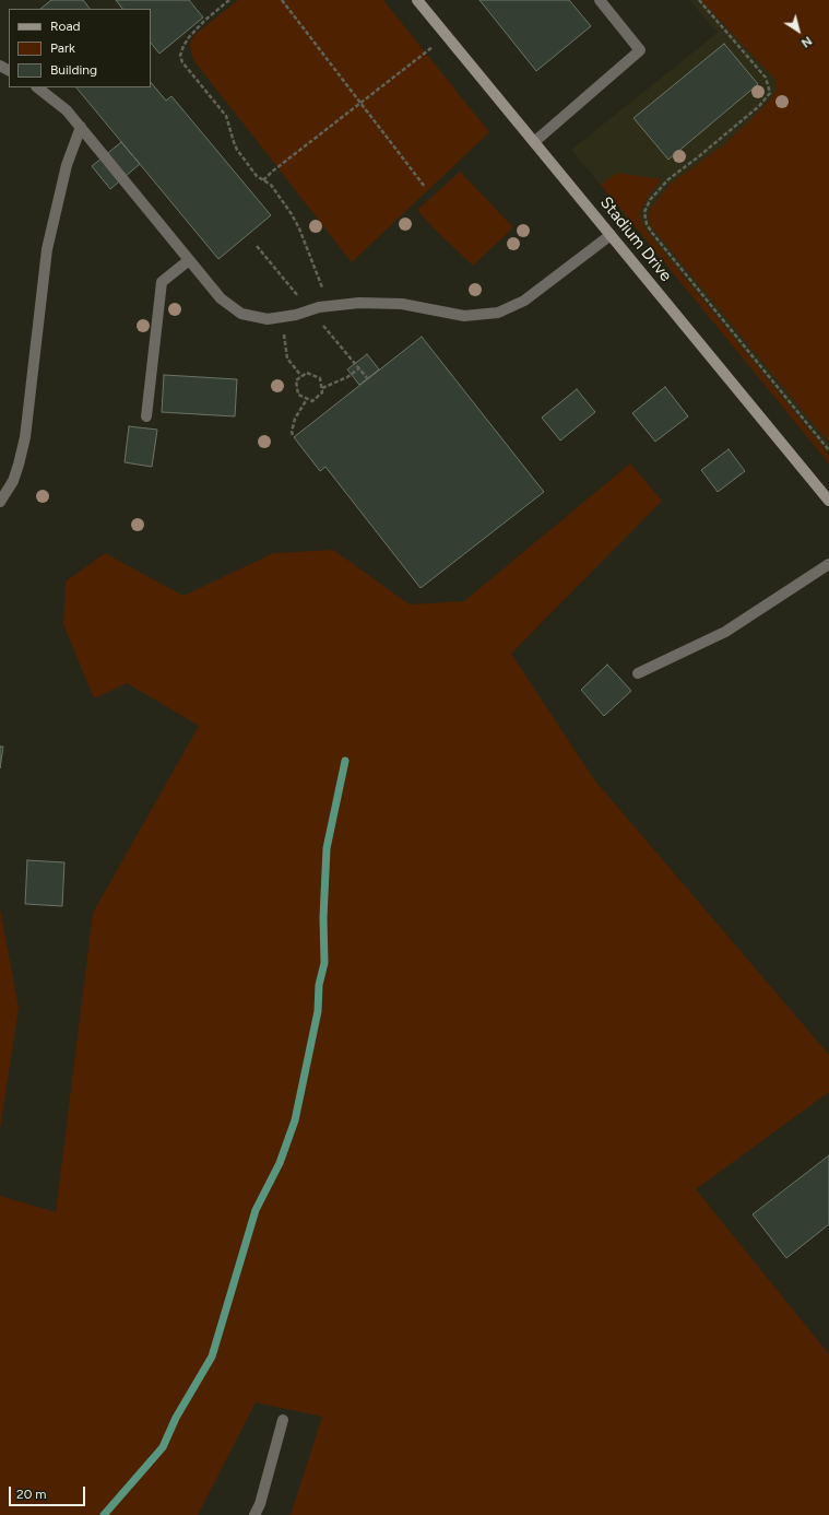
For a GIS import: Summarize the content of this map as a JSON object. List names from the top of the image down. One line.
{"streets":{"street":["Stadium Drive"]},"legend":["Road","Park","Building"],"scale_bar":"20 m","north":"bottom right"}
